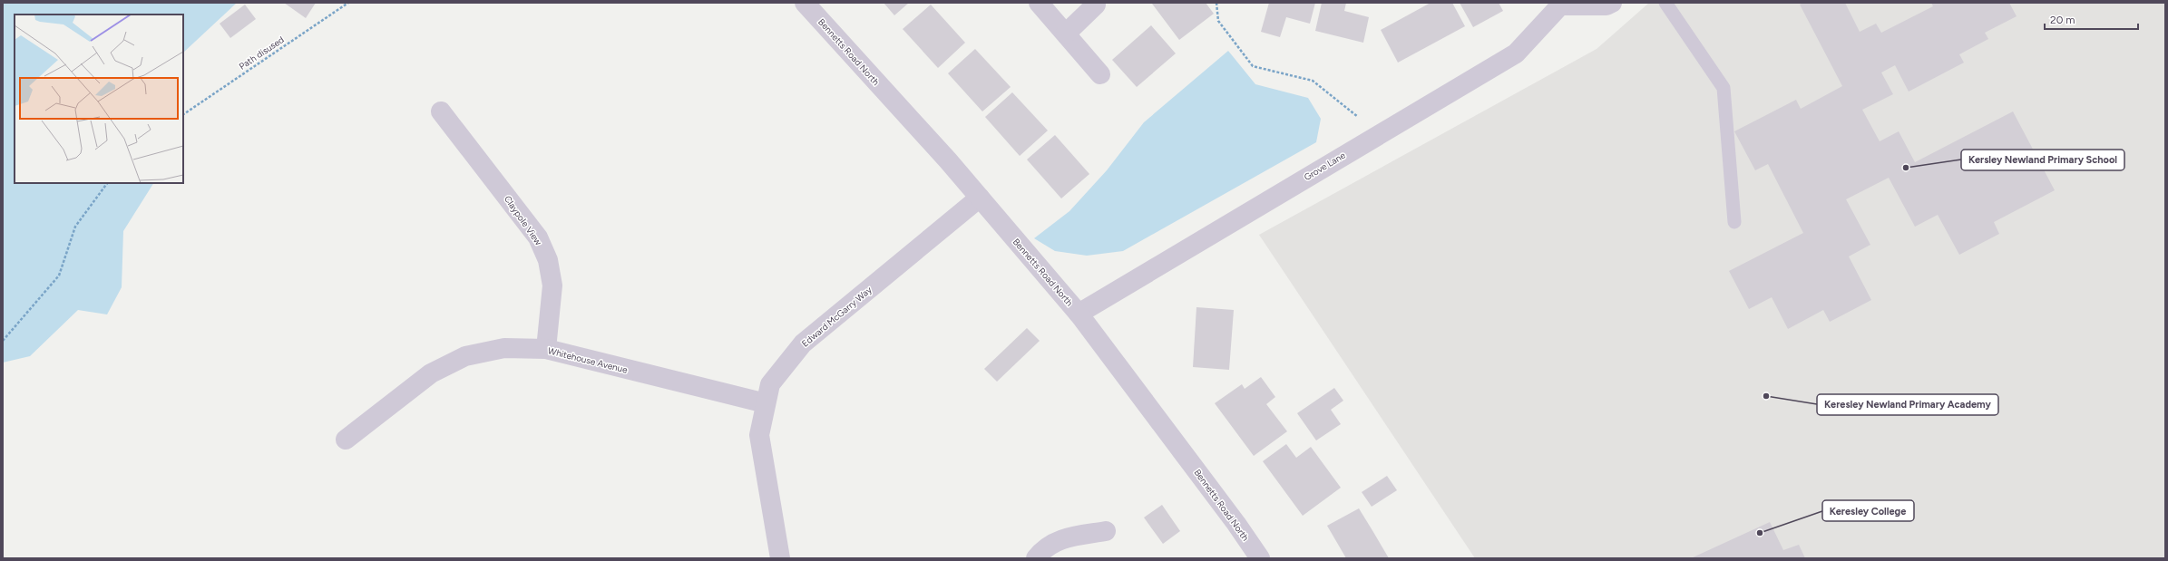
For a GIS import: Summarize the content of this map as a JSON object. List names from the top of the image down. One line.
{"streets":{"street":["Bennetts Road North","Grove Lane","Claypole View","Edward McGarry Way","Whitehouse Avenue"],"path":["Path disused"]},"crossings":[["Bennetts Road North","Grove Lane"],["Bennetts Road North","Edward McGarry Way"],["Claypole View","Whitehouse Avenue"],["Edward McGarry Way","Whitehouse Avenue"]],"places":["Kersley Newland Primary School","Keresley Newland Primary Academy","Keresley College"],"scale_bar":"20 m"}
